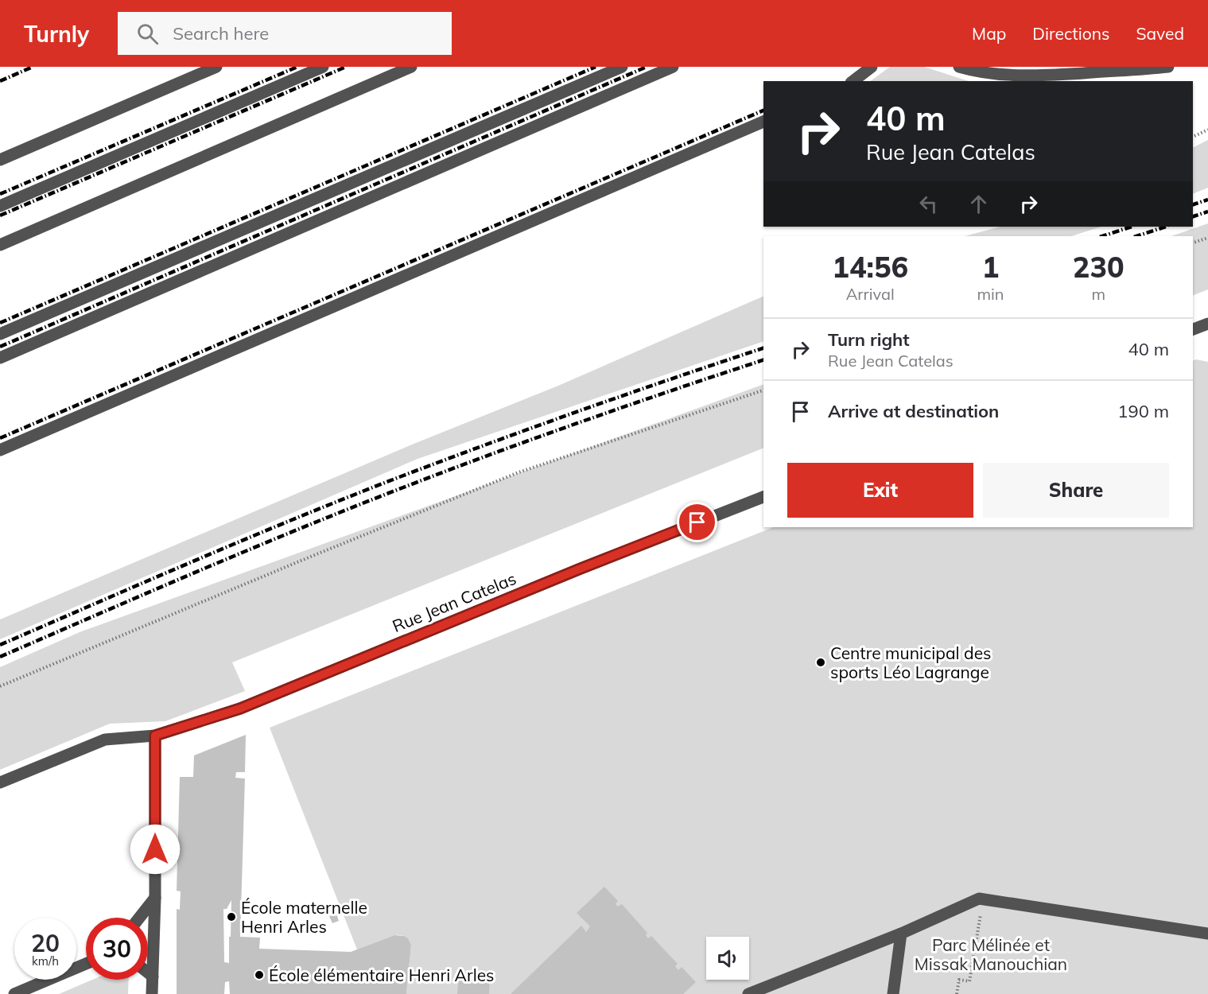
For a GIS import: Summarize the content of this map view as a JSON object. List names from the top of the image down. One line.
{"streets":{"street":["Rue Jean Catelas"]},"parks":["Parc Mélinée et Missak Manouchian"],"places":["Centre municipal des sports Léo Lagrange","École maternelle Henri Arles","École élémentaire Henri Arles"],"page":{"header":"Turnly","search":"Search here","nav":["Map","Directions","Saved"],"turn":["40 m","Rue Jean Catelas"],"eta":["14:56","Arrival","1","min","230","m"],"list":[{"name":"Turn right","note":"Rue Jean Catelas","value":"40 m"},{"name":"Arrive at destination","value":"190 m"}],"buttons":["Exit","Share"],"speed":"20 km/h","limit":"30"}}
